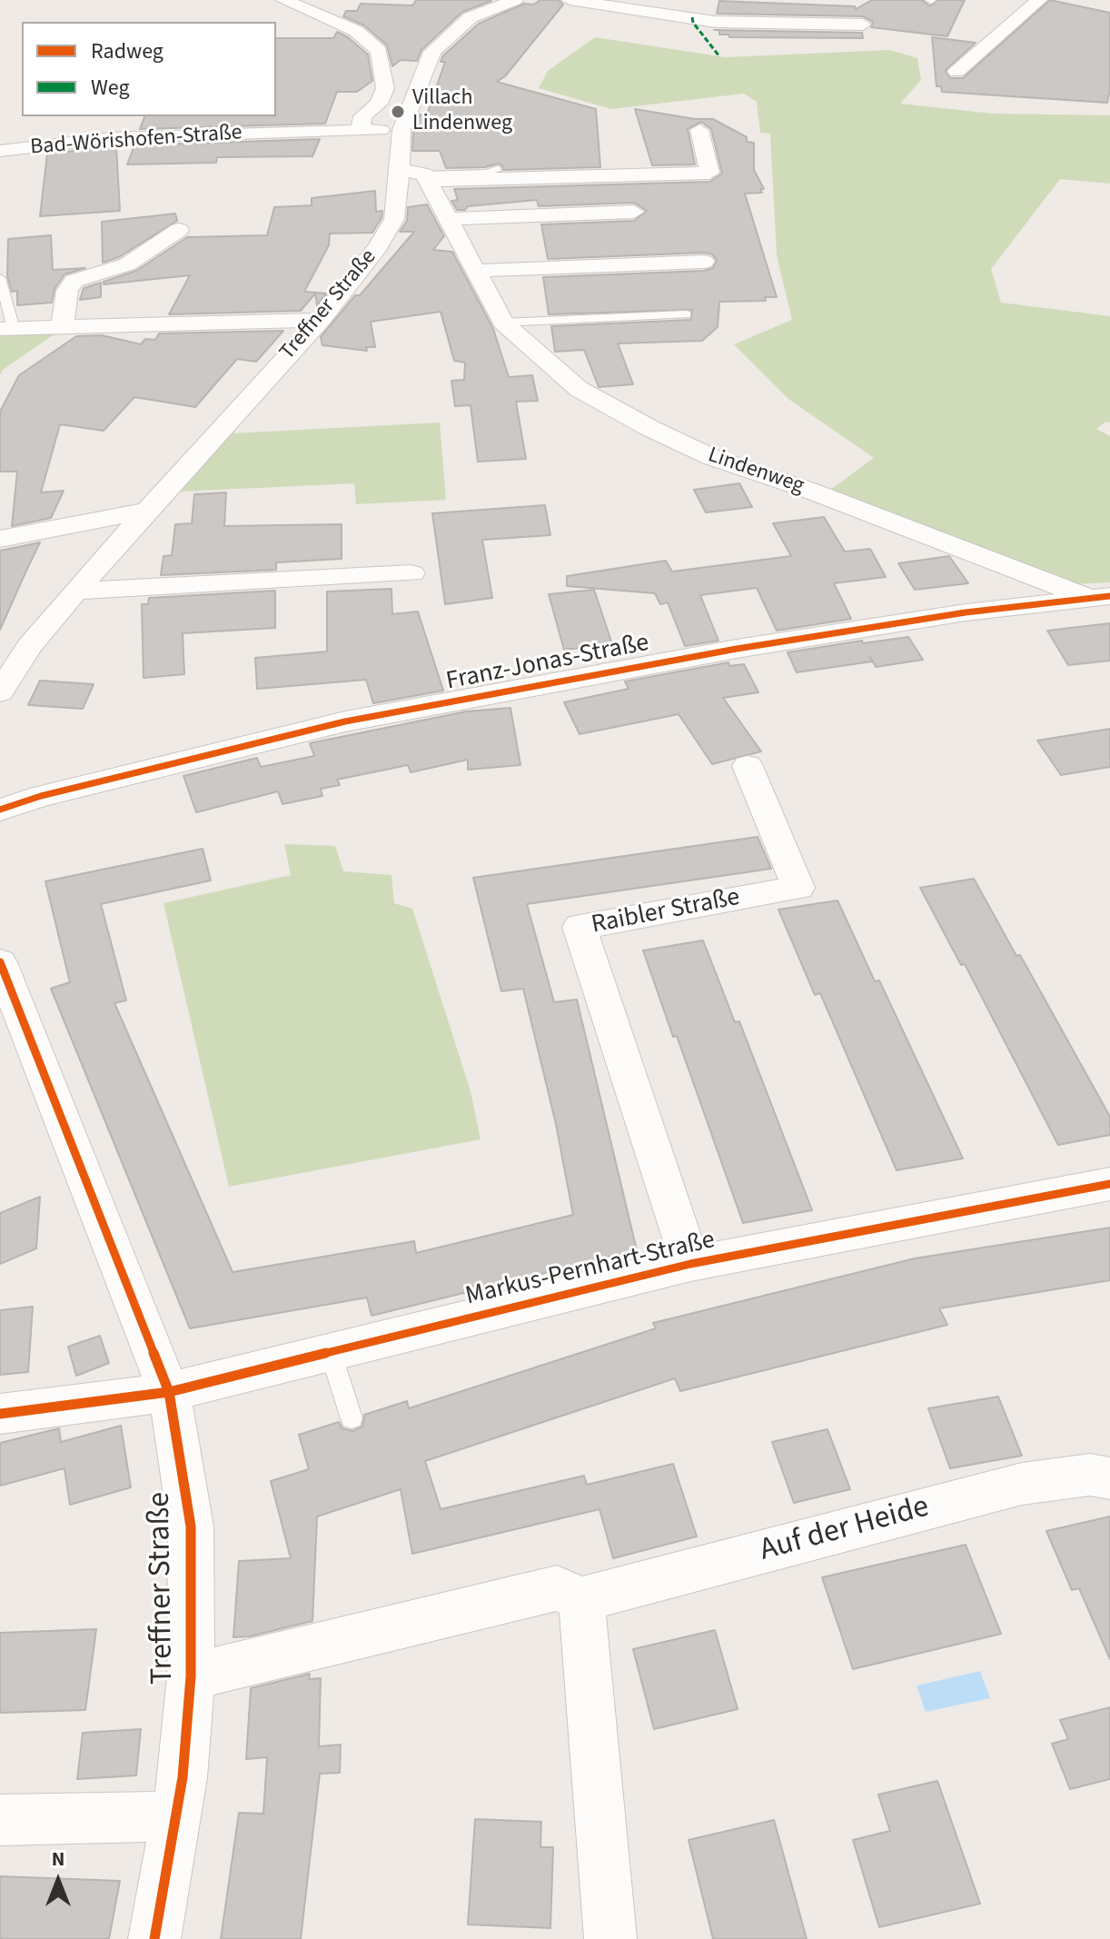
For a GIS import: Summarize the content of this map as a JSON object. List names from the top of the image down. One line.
{"streets":{"street":["Bad-Wörishofen-Straße","Treffner Straße","Lindenweg","Franz-Jonas-Straße","Raibler Straße","Markus-Pernhart-Straße","Auf der Heide"]},"crossings":[["Treffner Straße","Markus-Pernhart-Straße"],["Treffner Straße","Auf der Heide"],["Lindenweg","Franz-Jonas-Straße"],["Raibler Straße","Markus-Pernhart-Straße"]],"places":["Villach Lindenweg"],"legend":["Radweg","Weg"],"north":"top"}
